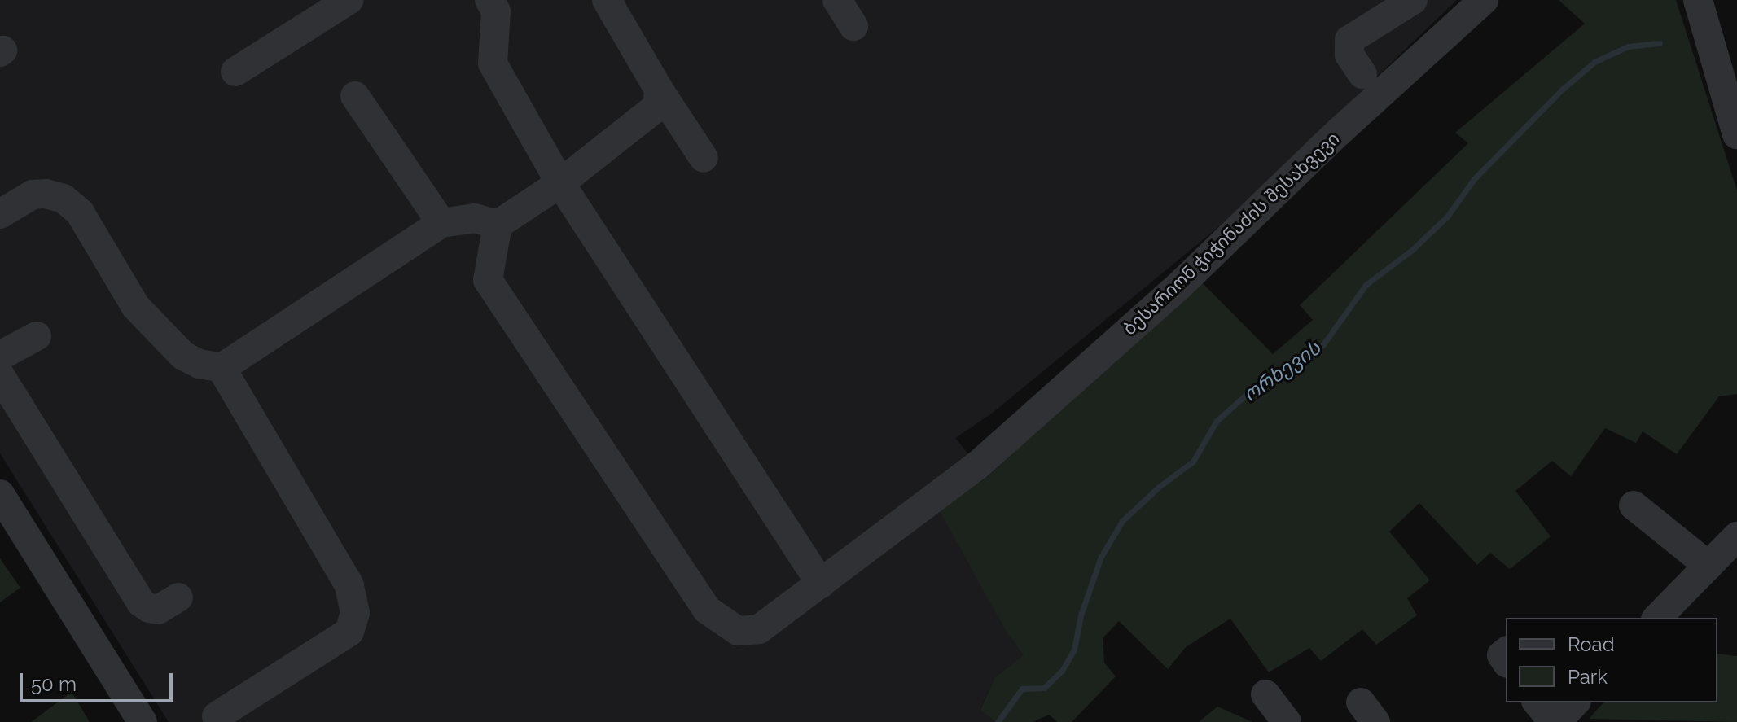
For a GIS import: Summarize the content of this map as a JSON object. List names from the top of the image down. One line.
{"streets":{"street":["ბესარიონ ჭიჭინაძის შესახვევი"]},"water":["ორხევის"],"legend":["Road","Park"],"scale_bar":"50 m"}
